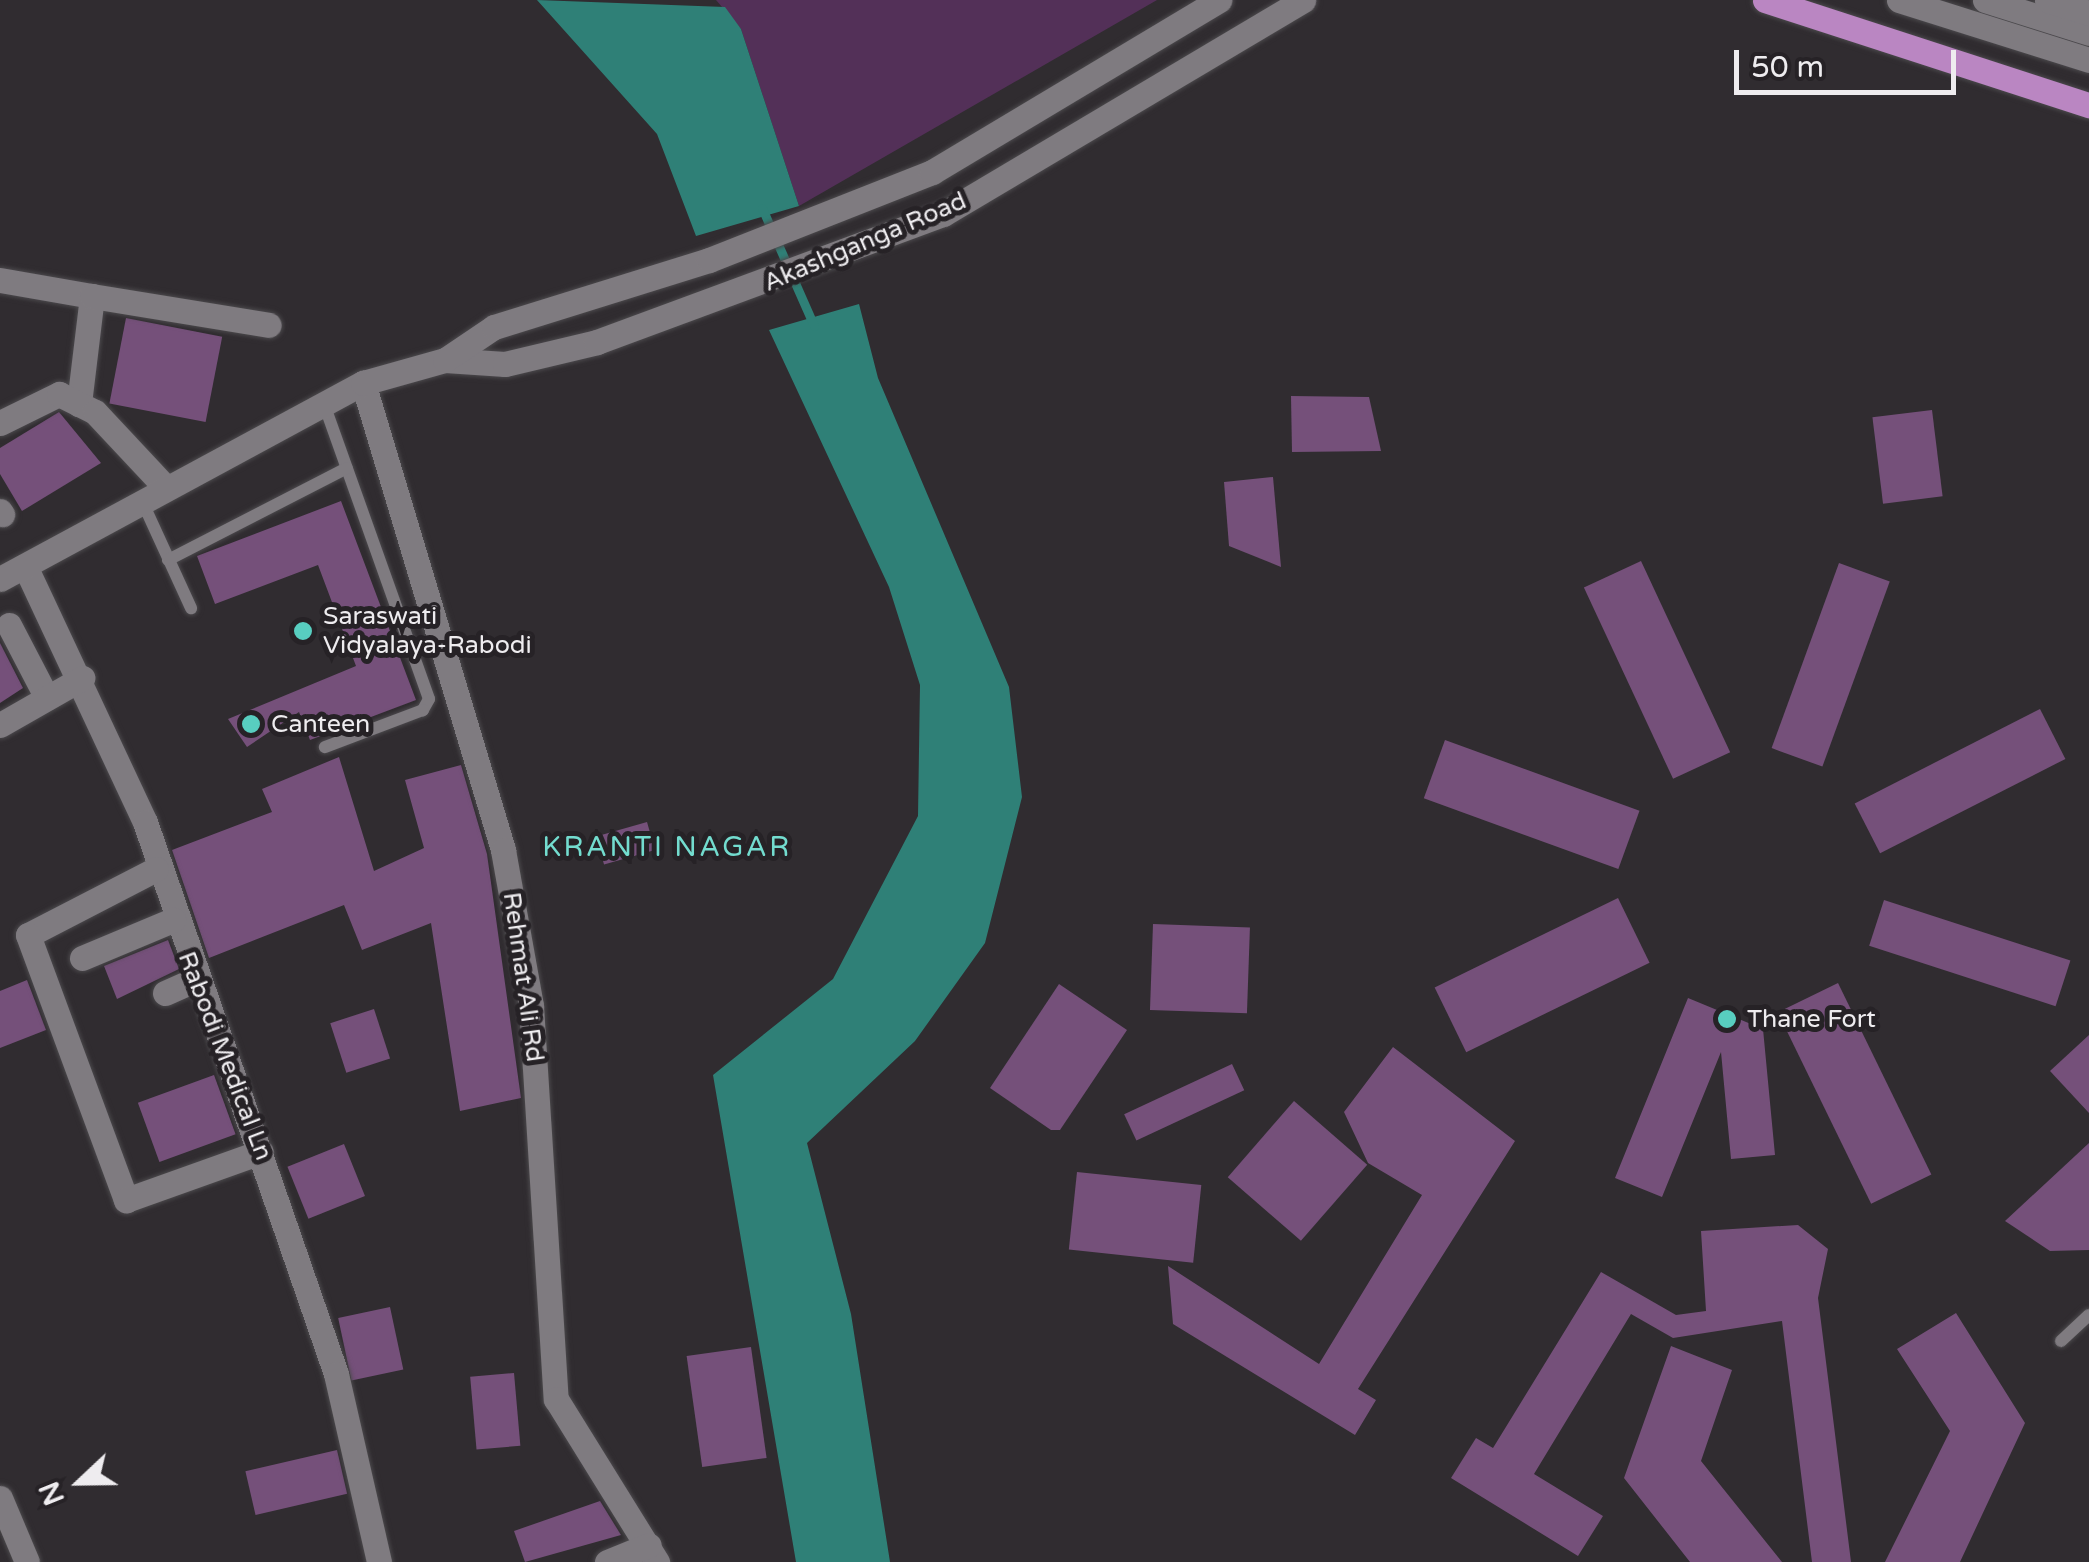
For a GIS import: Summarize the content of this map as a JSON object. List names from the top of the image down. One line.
{"streets":{"street":["Akashganga Road","Rehmat Ali Rd","Rabodi Medical Ln"]},"crossings":[["Akashganga Road","Rehmat Ali Rd"],["Akashganga Road","Rabodi Medical Ln"]],"districts":["KRANTI NAGAR"],"places":["Saraswati Vidyalaya-Rabodi","Canteen","Thane Fort"],"scale_bar":"50 m","north":"left"}
